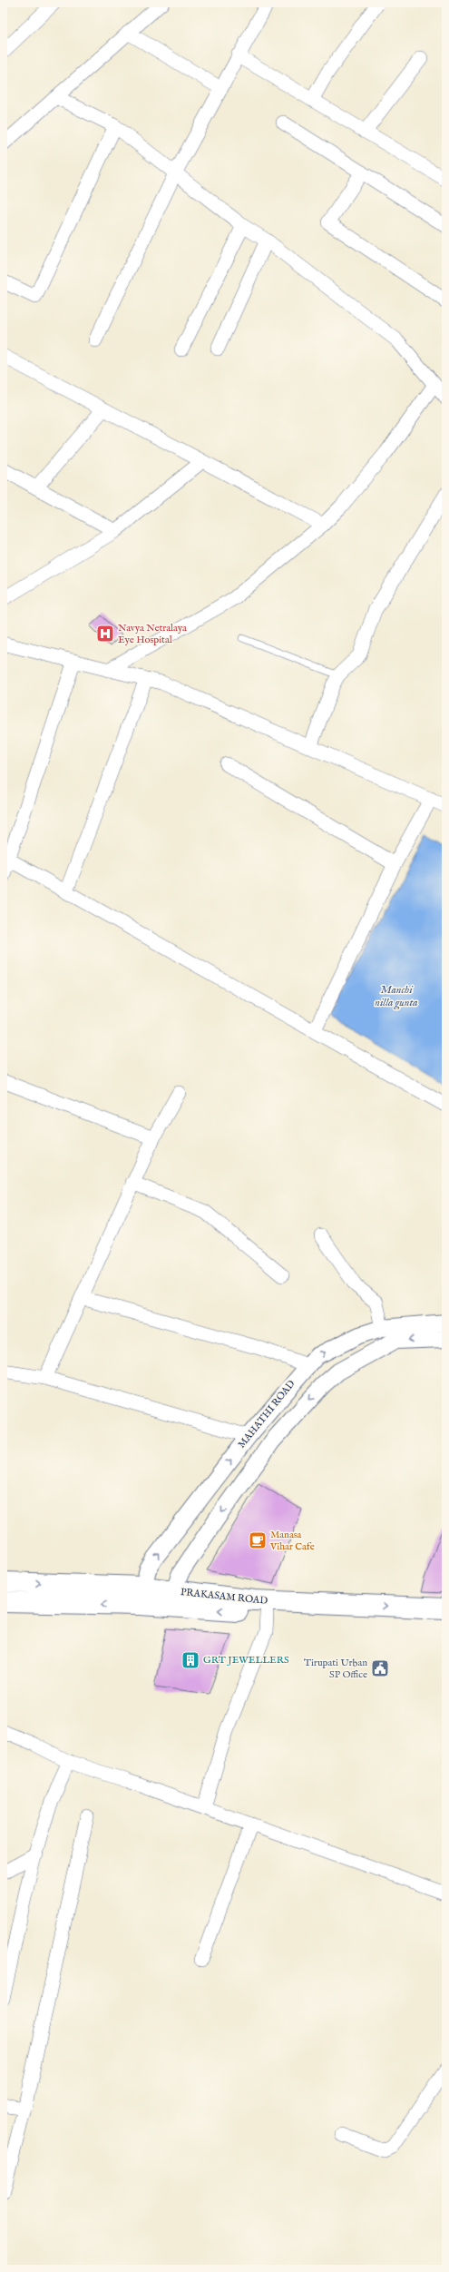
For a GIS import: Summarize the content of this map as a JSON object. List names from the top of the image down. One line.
{"streets":{"main road":["PRAKASAM ROAD"],"street":["MAHATHI ROAD"]},"crossings":[["MAHATHI ROAD","PRAKASAM ROAD"]],"water":["Manchi nilla gunta"],"places":{"hospital":["Navya Netralaya Eye Hospital"],"cafe":["Manasa Vihar Cafe"],"building":["GRT JEWELLERS"],"public building":["Tirupati Urban SP Office"]}}
